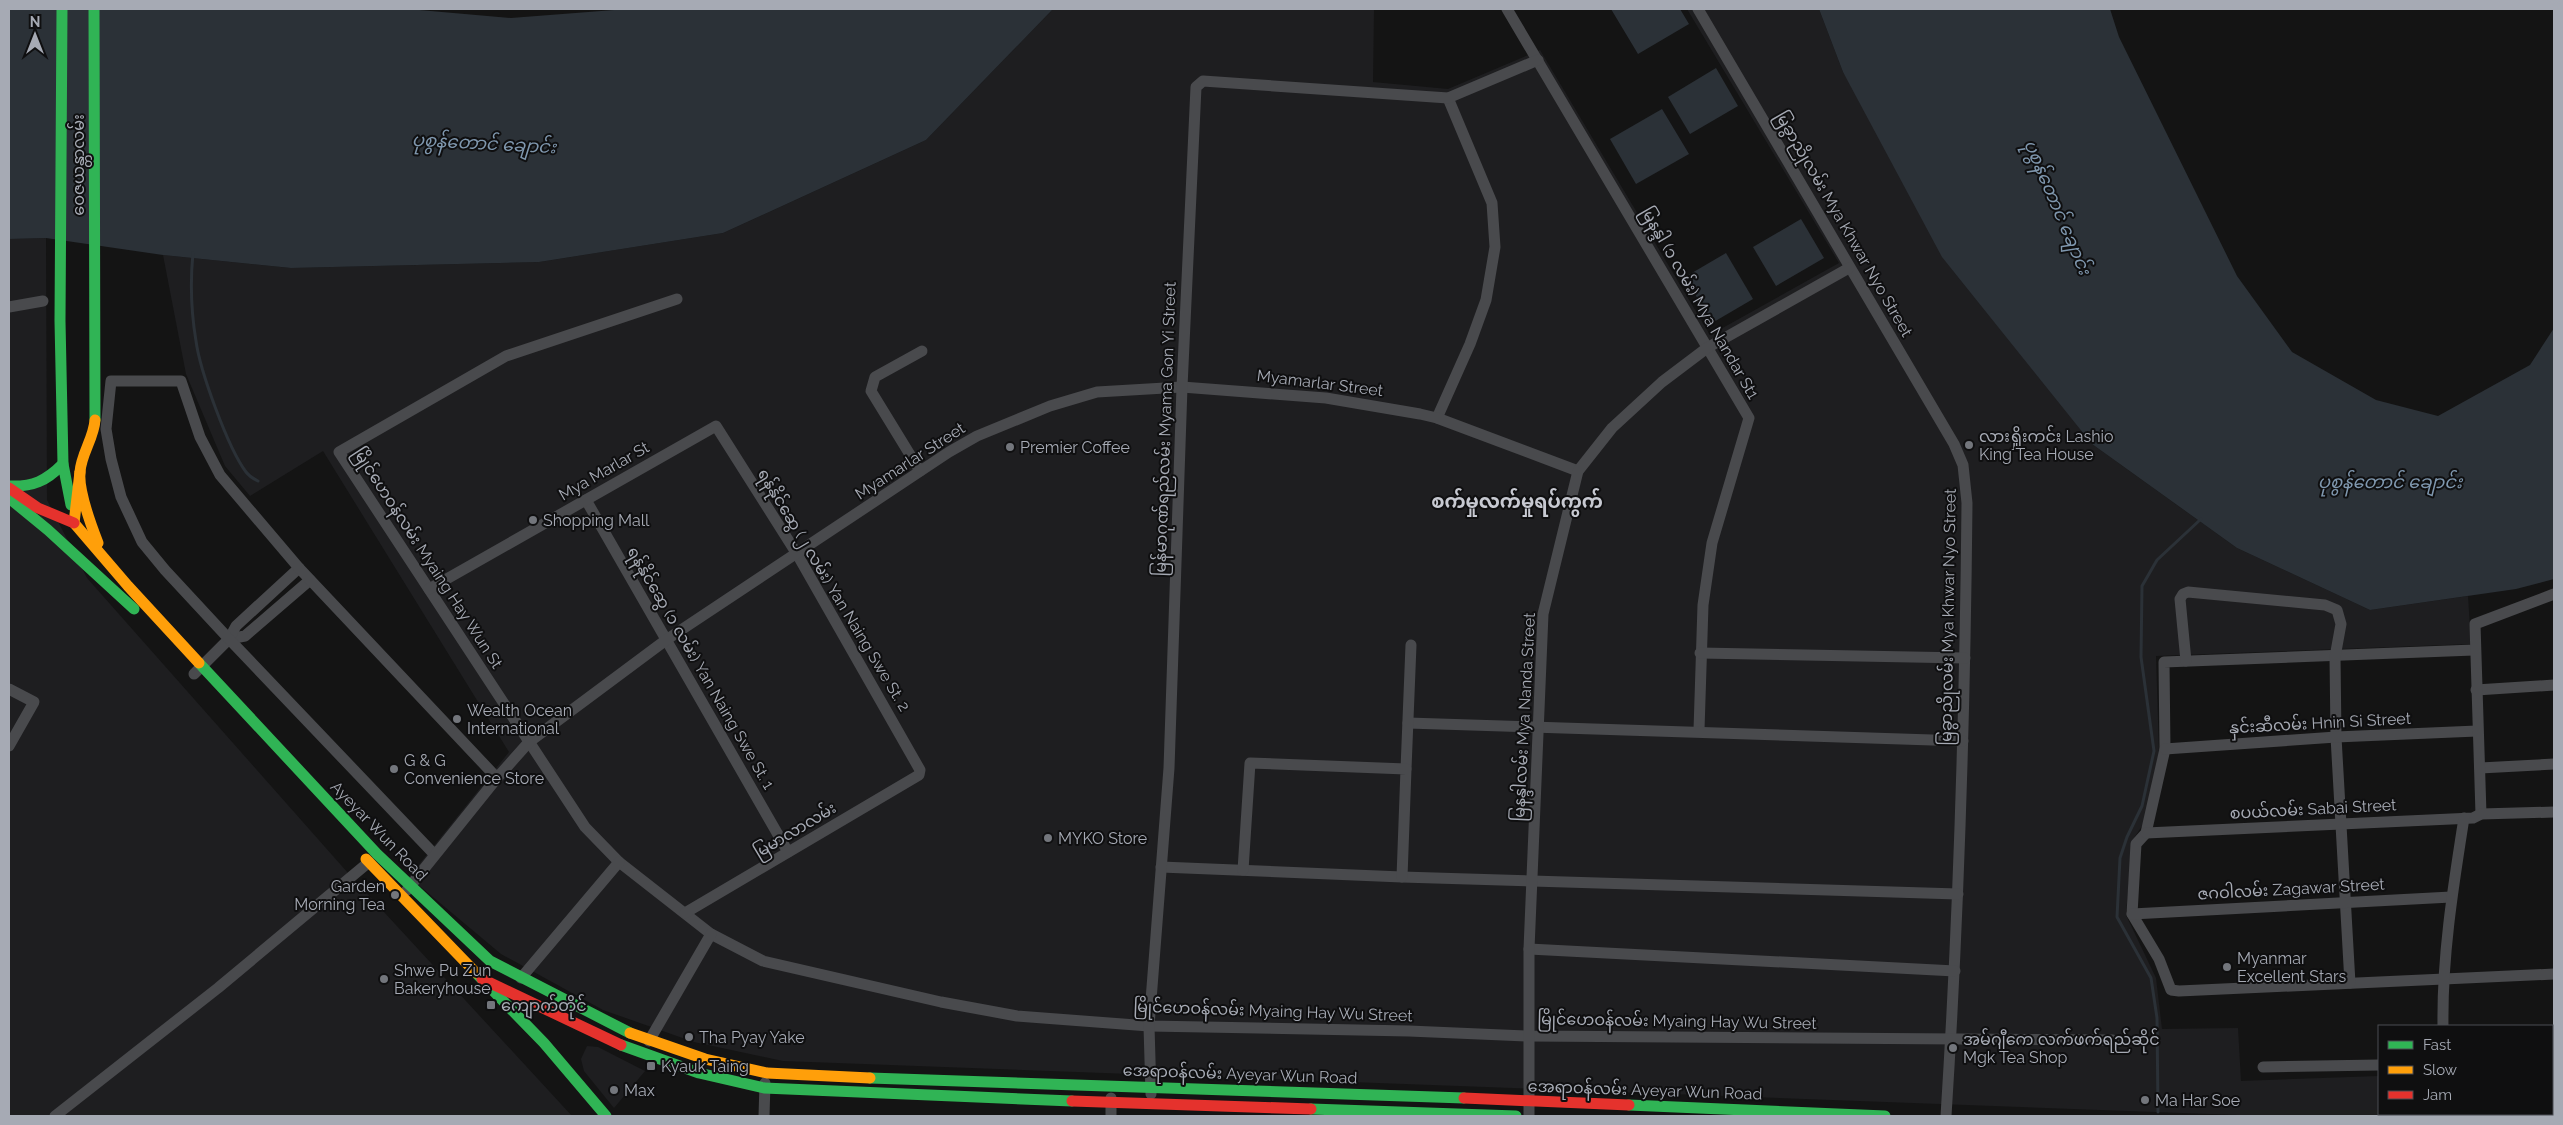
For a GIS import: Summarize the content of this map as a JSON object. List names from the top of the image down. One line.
{"streets":{"main road":["ဝေဇယန္တာလမ်း","Ayeyar Wun Road","အေရာဝန်လမ်း Ayeyar Wun Road"],"street":["မြခွာညိုလမ်း Mya Khwar Nyo Street","မြနန္ဒါ (၁ လမ်း) Mya Nandar St1","Myamarlar Street","မြန်မာဂုဏ်ရည်လမ်း Myama Gon Yi Street","Mya Marlar St","မြိုင်ဟေဝန်လမ်း Myaing Hay Wun St","ရန်နိုင်ဆွေ (၂ လမ်း) Yan Naing Swe St. 2","ရန်နိုင်ဆွေ (၁ လမ်း) Yan Naing Swe St. 1","မြနန္ဒါလမ်း Mya Nanda Street","နှင်းဆီလမ်း Hnin Si Street","စပယ်လမ်း Sabai Street","မြမာလာလမ်း","ဇဂဝါလမ်း Zagawar Street","မြိုင်ဟေဝန်လမ်း Myaing Hay Wu Street"]},"crossings":[["မြခွာညိုလမ်း Mya Khwar Nyo Street","မြနန္ဒါလမ်း Mya Nanda Street"],["မြခွာညိုလမ်း Mya Khwar Nyo Street","မြိုင်ဟေဝန်လမ်း Myaing Hay Wu Street"],["မြနန္ဒါ (၁ လမ်း) Mya Nandar St1","မြနန္ဒါလမ်း Mya Nanda Street"],["Myamarlar Street","မြန်မာဂုဏ်ရည်လမ်း Myama Gon Yi Street"],["Myamarlar Street","မြိုင်ဟေဝန်လမ်း Myaing Hay Wun St"],["Myamarlar Street","ရန်နိုင်ဆွေ (၂ လမ်း) Yan Naing Swe St. 2"],["Myamarlar Street","ရန်နိုင်ဆွေ (၁ လမ်း) Yan Naing Swe St. 1"],["Myamarlar Street","မြနန္ဒါလမ်း Mya Nanda Street"],["Myamarlar Street","Ayeyar Wun Road"],["Myamarlar Street","မြိုင်ဟေဝန်လမ်း Myaing Hay Wu Street"],["မြန်မာဂုဏ်ရည်လမ်း Myama Gon Yi Street","မြိုင်ဟေဝန်လမ်း Myaing Hay Wu Street"],["မြန်မာဂုဏ်ရည်လမ်း Myama Gon Yi Street","အေရာဝန်လမ်း Ayeyar Wun Road"],["Mya Marlar St","မြိုင်ဟေဝန်လမ်း Myaing Hay Wun St"],["Mya Marlar St","ရန်နိုင်ဆွေ (၂ လမ်း) Yan Naing Swe St. 2"],["Mya Marlar St","ရန်နိုင်ဆွေ (၁ လမ်း) Yan Naing Swe St. 1"],["မြိုင်ဟေဝန်လမ်း Myaing Hay Wun St","မြိုင်ဟေဝန်လမ်း Myaing Hay Wu Street"],["ရန်နိုင်ဆွေ (၂ လမ်း) Yan Naing Swe St. 2","မြမာလာလမ်း"],["ရန်နိုင်ဆွေ (၁ လမ်း) Yan Naing Swe St. 1","မြမာလာလမ်း"],["မြနန္ဒါလမ်း Mya Nanda Street","မြိုင်ဟေဝန်လမ်း Myaing Hay Wu Street"],["မြနန္ဒါလမ်း Mya Nanda Street","အေရာဝန်လမ်း Ayeyar Wun Road"],["မြမာလာလမ်း","မြိုင်ဟေဝန်လမ်း Myaing Hay Wu Street"],["Ayeyar Wun Road","အေရာဝန်လမ်း Ayeyar Wun Road"]],"districts":["စက်မှုလက်မှုရပ်ကွက်"],"water":["ပုစွန်တောင် ချောင်း"],"places":{"other":["လားရှိုးကင်း Lashio King Tea House","Premier Coffee","Shopping Mall","Wealth Ocean International","G & G Convenience Store","MYKO Store","Garden Morning Tea","Myanmar Excellent Stars","Shwe Pu Zun Bakeryhouse","Tha Pyay Yake","အမ်ဂျီကေ လက်ဖက်ရည်ဆိုင် Mgk Tea Shop","Max","Ma Har Soe"],"transit":["ကျောက်တိုင်","Kyauk Taing"]},"legend":["Fast","Slow","Jam"],"north":"top"}
